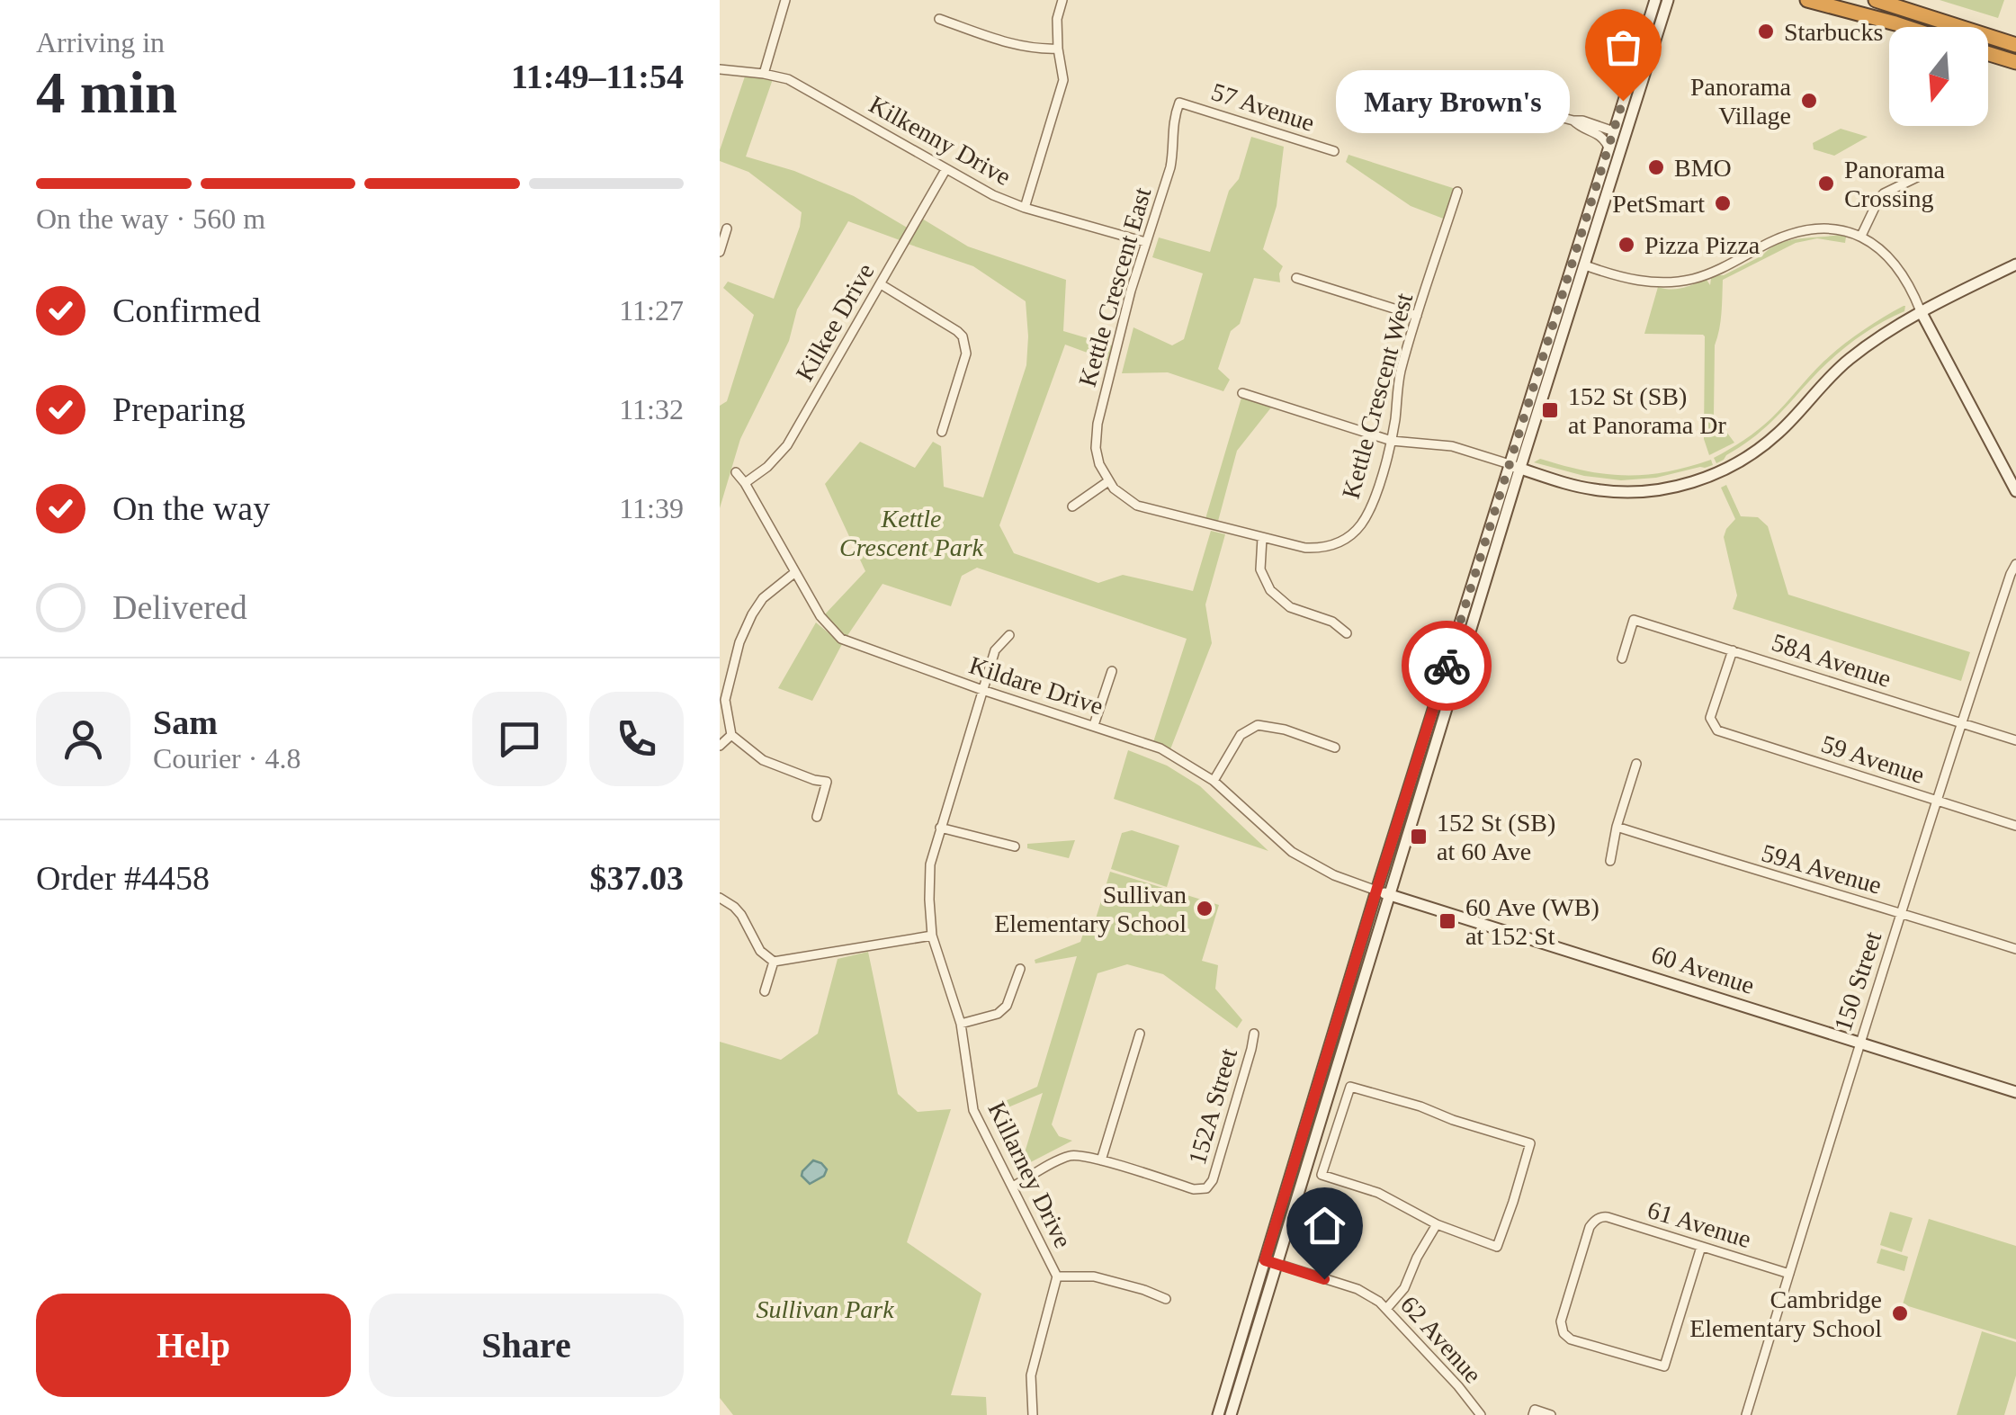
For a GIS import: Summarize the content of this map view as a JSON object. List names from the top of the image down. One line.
{"streets":{"main road":["60 Avenue"],"street":["57 Avenue","Kilkenny Drive","Kettle Crescent East","Kilkee Drive","Kettle Crescent West","58A Avenue","Kildare Drive","59 Avenue","59A Avenue","150 Street","152A Street","Killarney Drive","61 Avenue","62 Avenue"]},"crossings":[["57 Avenue","Kettle Crescent East"],["Kilkenny Drive","Kettle Crescent East"],["Kilkenny Drive","Kilkee Drive"],["Kilkee Drive","Kildare Drive"],["58A Avenue","59 Avenue"],["58A Avenue","150 Street"],["Kildare Drive","60 Avenue"],["Kildare Drive","Killarney Drive"],["59 Avenue","150 Street"],["59A Avenue","150 Street"],["60 Avenue","150 Street"],["150 Street","61 Avenue"]],"parks":["Kettle Crescent Park","Sullivan Park"],"places":{"other":["Starbucks","Mary Brown's","Panorama Village","BMO","Panorama Crossing","PetSmart","Pizza Pizza","Sullivan Elementary School","Cambridge Elementary School"],"transit":["152 St (SB) at Panorama Dr","152 St (SB) at 60 Ave","60 Ave (WB) at 152 St"]},"north":"bottom","page":{"heading":["4 min","Arriving in","11:49–11:54"],"panel":["Sam","Courier · 4.8","Order #4458","$37.03"],"bubble":"Mary Brown's","bar":"On the way · 560 m","list":[["Confirmed","11:27"],["Preparing","11:32"],["On the way","11:39"],"Delivered"],"buttons":["Help","Share"]}}
